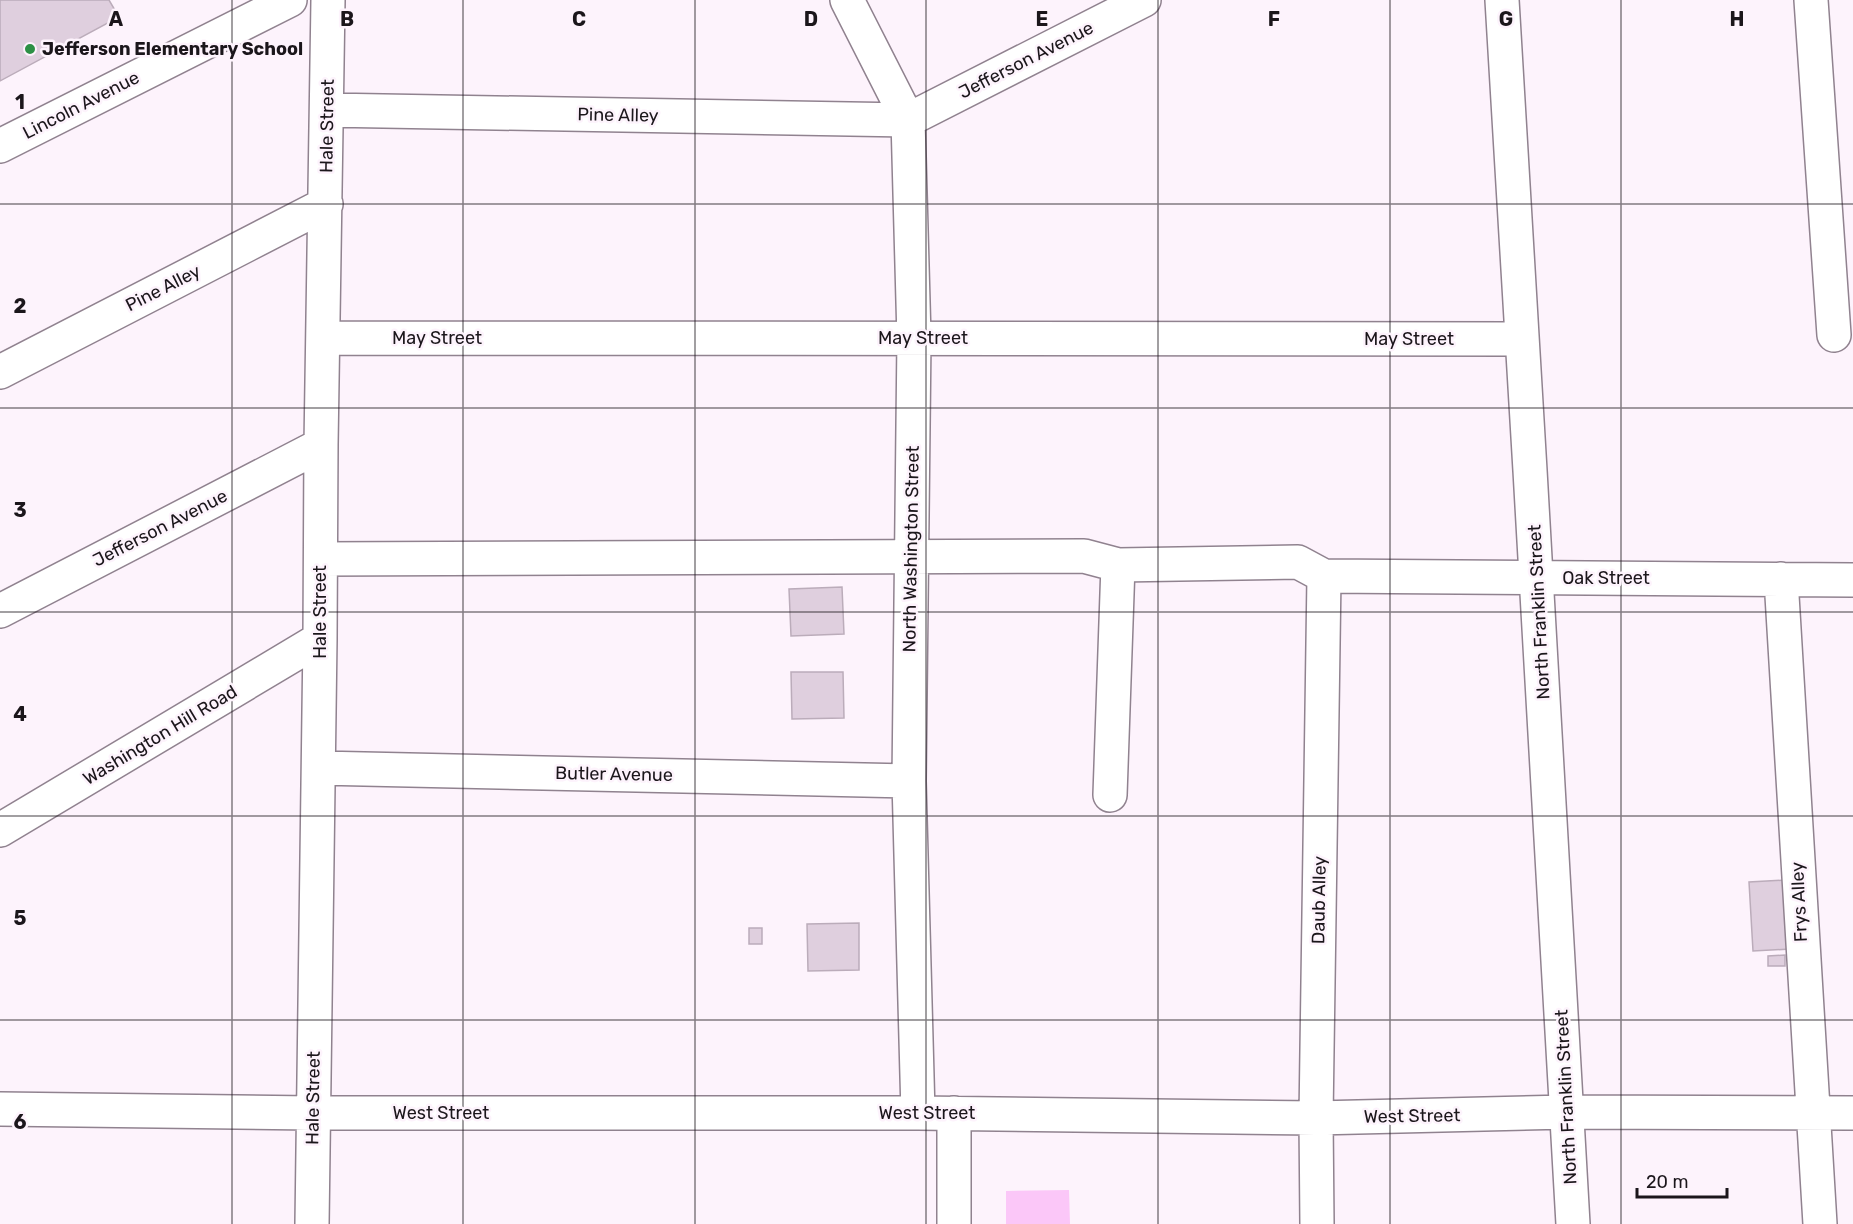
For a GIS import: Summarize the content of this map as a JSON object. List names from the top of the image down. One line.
{"streets":{"street":["Jefferson Avenue","Lincoln Avenue","Pine Alley","Hale Street","May Street","North Washington Street","Oak Street","North Franklin Street","Washington Hill Road","Butler Avenue","Daub Alley","Frys Alley","West Street"]},"crossings":[["Jefferson Avenue","Pine Alley"],["Jefferson Avenue","Hale Street"],["Jefferson Avenue","North Washington Street"],["Pine Alley","Hale Street"],["Pine Alley","North Washington Street"],["Hale Street","May Street"],["Hale Street","Washington Hill Road"],["Hale Street","Butler Avenue"],["Hale Street","West Street"],["May Street","North Washington Street"],["May Street","North Franklin Street"],["North Washington Street","Butler Avenue"],["North Washington Street","West Street"],["Oak Street","North Franklin Street"],["Oak Street","Daub Alley"],["Oak Street","Frys Alley"],["North Franklin Street","West Street"],["Daub Alley","West Street"],["Frys Alley","West Street"]],"places":["Jefferson Elementary School"],"scale_bar":"20 m","grid":{"columns":["A","B","C","D","E","F","G","H"],"rows":["1","2","3","4","5","6"]}}
